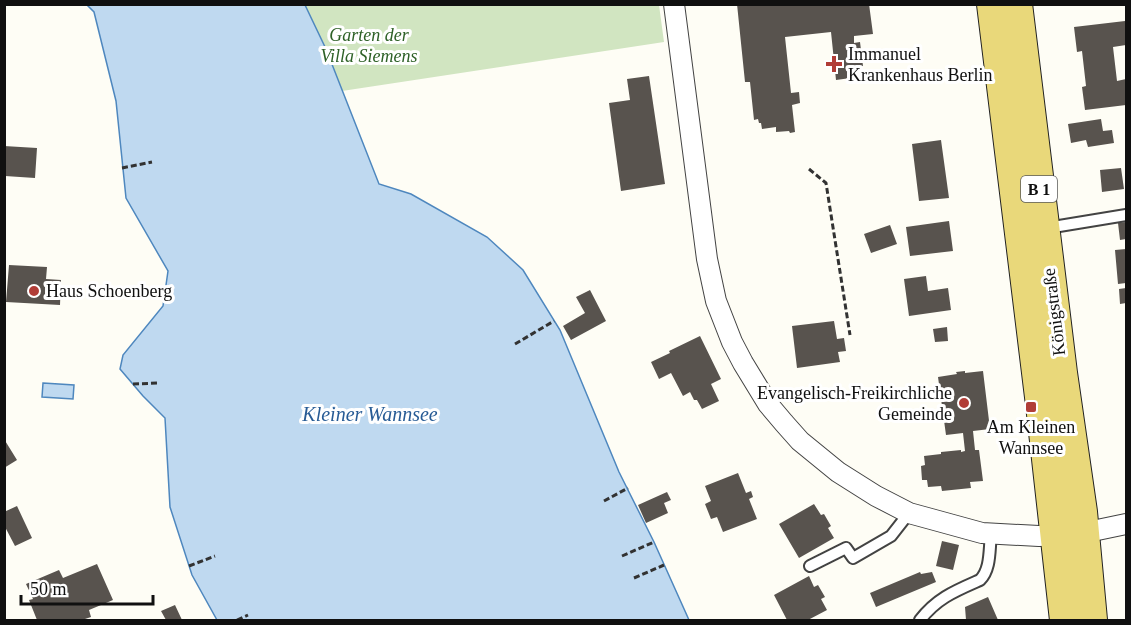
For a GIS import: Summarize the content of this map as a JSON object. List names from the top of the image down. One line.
{"streets":{"main road":["B 1","Königstraße"]},"water":["Kleiner Wannsee"],"parks":["Garten der Villa Siemens"],"places":{"health":["Immanuel Krankenhaus Berlin"],"other":["Haus Schoenberg","Evangelisch-Freikirchliche Gemeinde"],"transit":["Am Kleinen Wannsee"]},"scale_bar":"50 m"}
